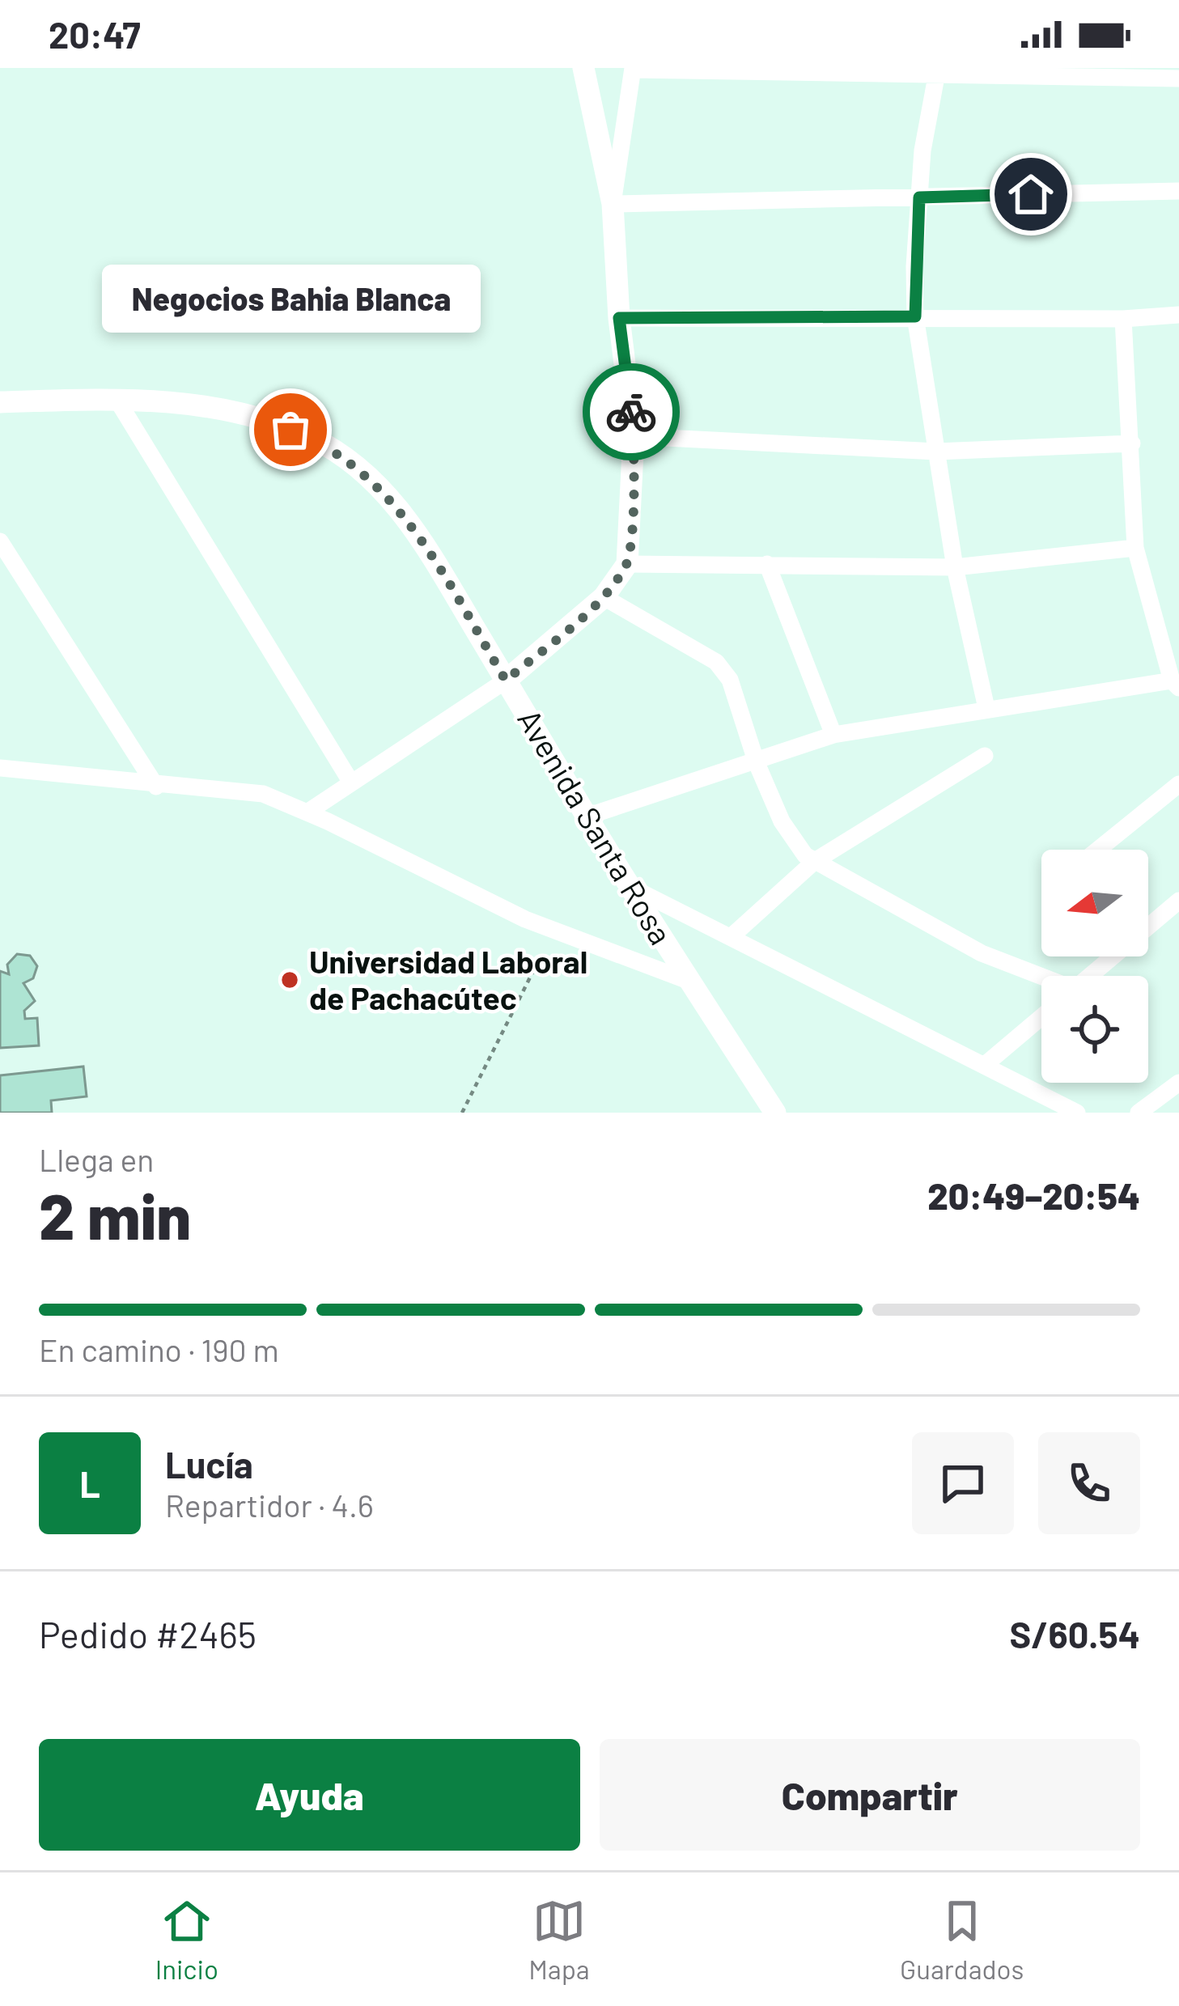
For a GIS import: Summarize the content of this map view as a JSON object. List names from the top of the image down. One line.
{"streets":{"street":["Avenida Santa Rosa"]},"places":["Negocios Bahia Blanca","Universidad Laboral de Pachacútec"],"north":"left","page":{"status":"20:47","bubble":"Negocios Bahia Blanca","heading":["2 min","Llega en","20:49–20:54"],"panel":["Lucía","Repartidor · 4.6","Pedido #2465","S/60.54"],"bar":"En camino · 190 m","round":"L","buttons":["Ayuda","Compartir"],"tabs":["Inicio","Mapa","Guardados"]}}
